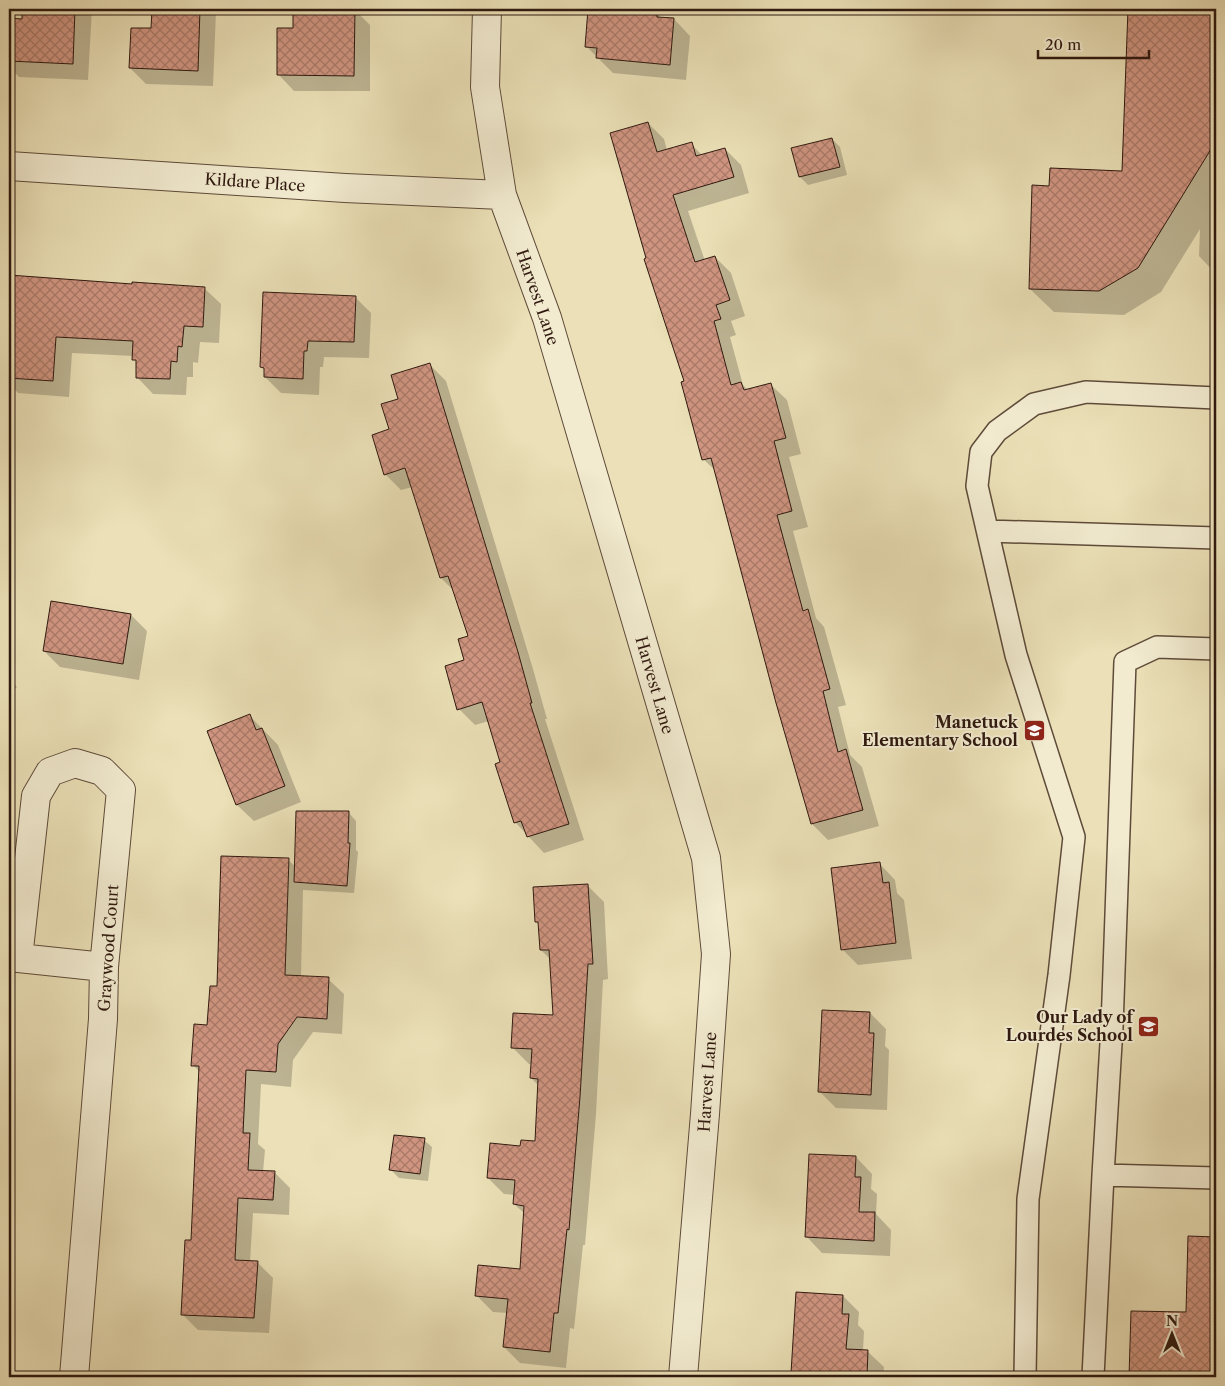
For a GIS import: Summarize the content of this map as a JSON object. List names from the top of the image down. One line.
{"streets":{"street":["Kildare Place","Harvest Lane","Graywood Court"]},"crossings":[["Kildare Place","Harvest Lane"]],"places":{"school or university":["Manetuck Elementary School","Our Lady of Lourdes School"]},"scale_bar":"20 m","north":"top"}
